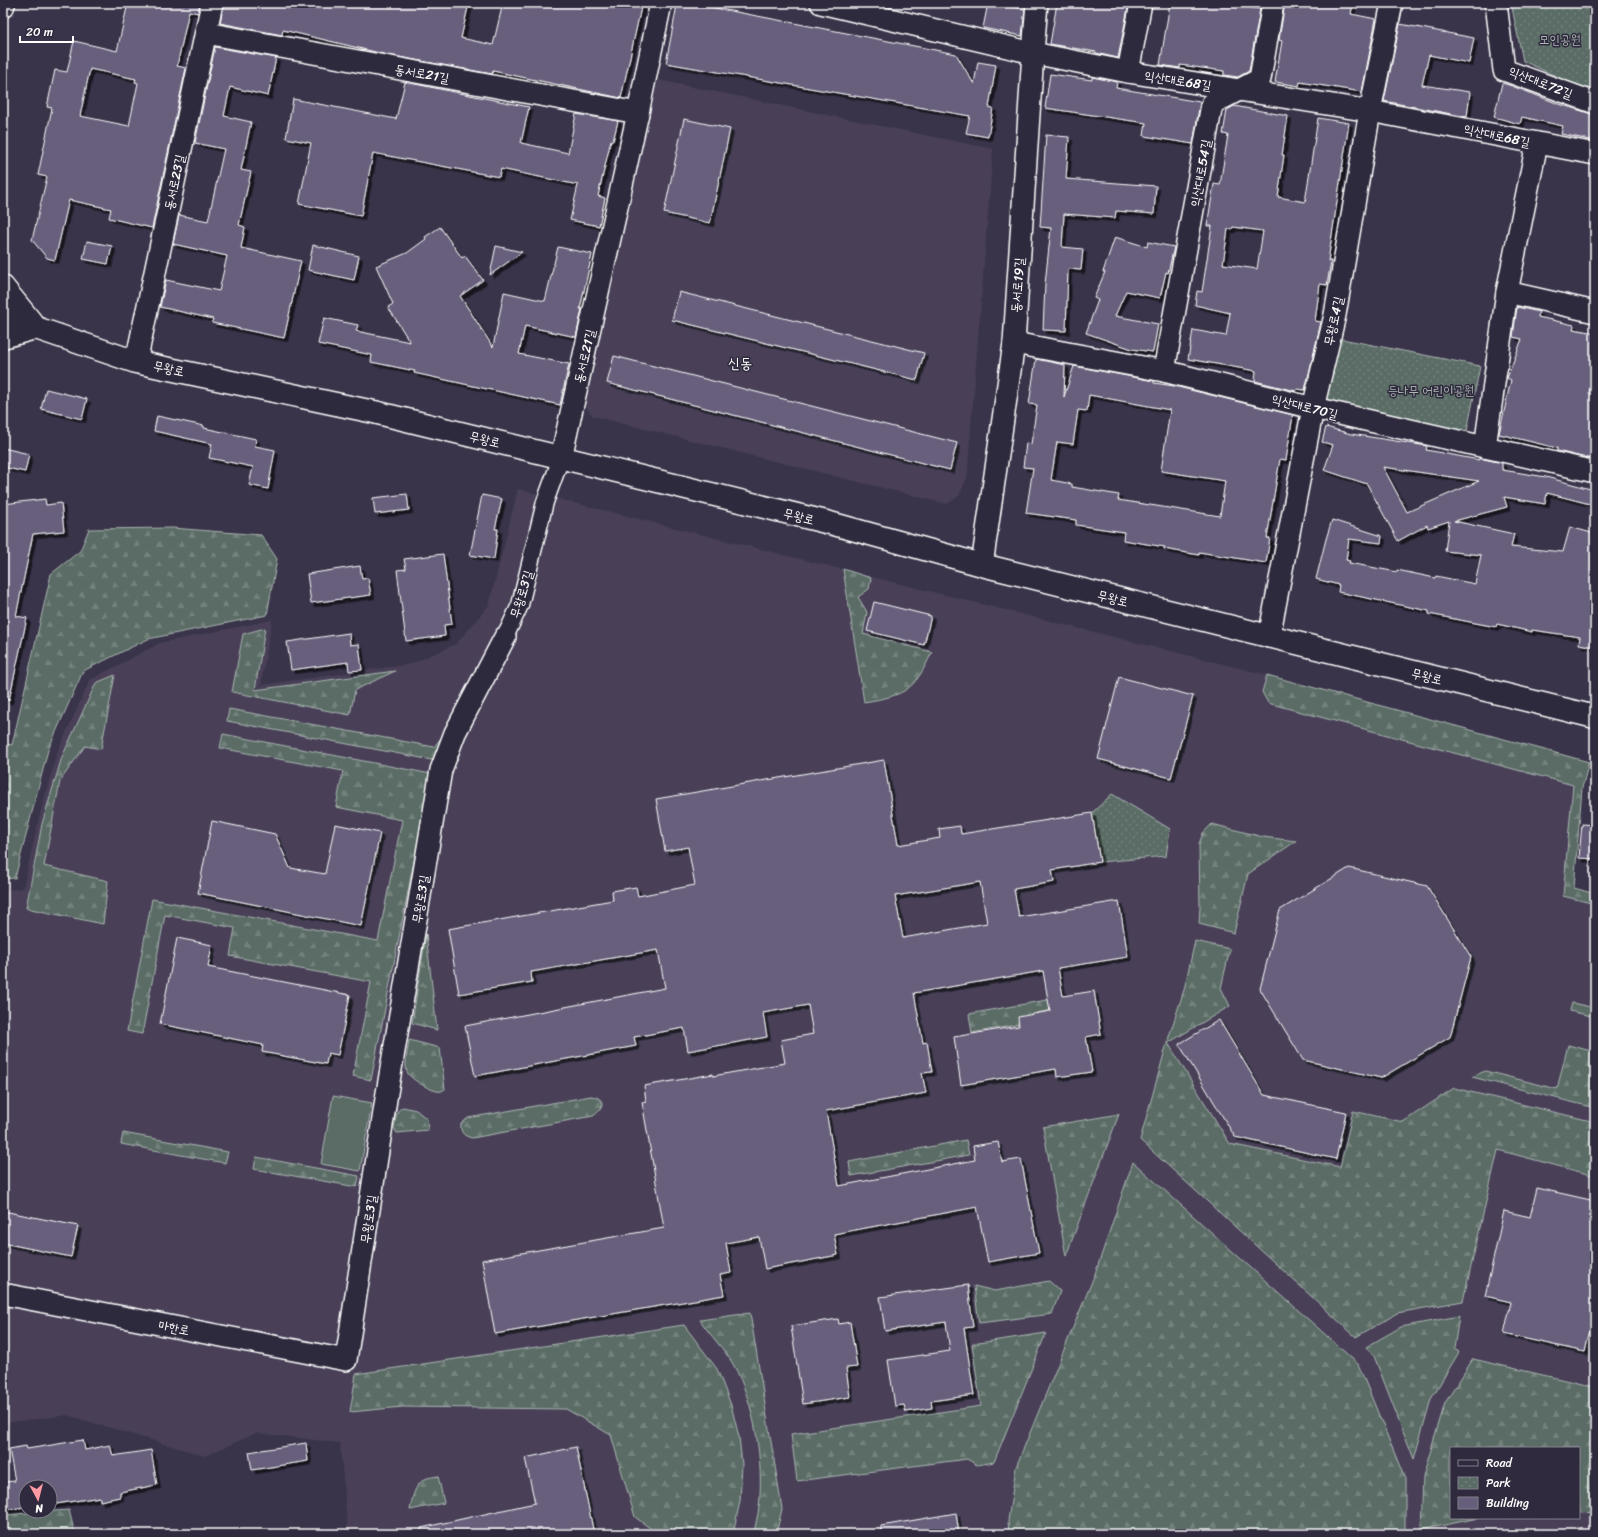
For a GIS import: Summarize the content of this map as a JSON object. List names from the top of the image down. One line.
{"streets":{"street":["동서로21길","익산대로68길","익산대로72길","익산대로54길","동서로23길","동서로19길","무왕로4길","무왕로","익산대로70길","무왕로3길","마한로"]},"crossings":[["동서로21길","동서로23길"],["동서로21길","무왕로"],["동서로21길","무왕로3길"],["익산대로68길","익산대로54길"],["익산대로68길","동서로19길"],["익산대로68길","무왕로4길"],["익산대로68길","익산대로70길"],["익산대로54길","익산대로70길"],["동서로23길","무왕로"],["동서로19길","무왕로"],["동서로19길","익산대로70길"],["무왕로4길","무왕로"],["무왕로4길","익산대로70길"],["무왕로","무왕로3길"],["무왕로3길","마한로"]],"districts":["신동"],"parks":["모인공원","등나무 어린이공원"],"legend":["Road","Park","Building"],"scale_bar":"20 m","north":"bottom"}
